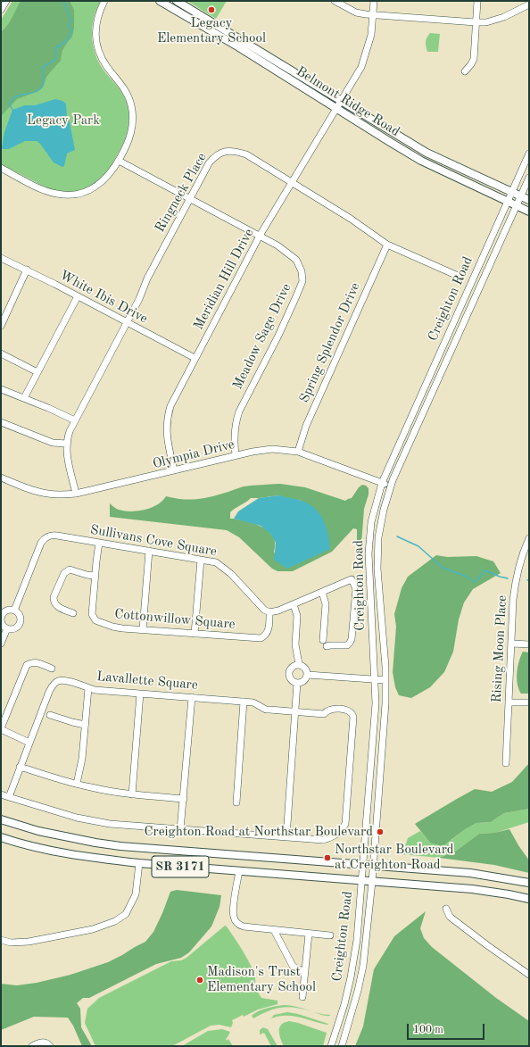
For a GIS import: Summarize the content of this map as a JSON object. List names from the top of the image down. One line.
{"streets":{"main road":["Belmont Ridge Road","SR 3171"],"street":["Ringneck Place","Meridian Hill Drive","White Ibis Drive","Creighton Road","Meadow Sage Drive","Spring Splendor Drive","Olympia Drive","Sullivans Cove Square","Cottonwillow Square","Rising Moon Place","Lavallette Square"]},"crossings":[["Belmont Ridge Road","Meridian Hill Drive"],["Belmont Ridge Road","Creighton Road"],["Ringneck Place","Meridian Hill Drive"],["Ringneck Place","White Ibis Drive"],["Ringneck Place","Meadow Sage Drive"],["Ringneck Place","Spring Splendor Drive"],["Ringneck Place","Olympia Drive"],["Meridian Hill Drive","White Ibis Drive"],["Meridian Hill Drive","Meadow Sage Drive"],["Meridian Hill Drive","Olympia Drive"],["Creighton Road","Olympia Drive"],["Creighton Road","SR 3171"],["Meadow Sage Drive","Olympia Drive"],["Spring Splendor Drive","Olympia Drive"],["Sullivans Cove Square","Cottonwillow Square"]],"parks":["Legacy Park"],"places":["Legacy Elementary School","Creighton Road at Northstar Boulevard","Northstar Boulevard at Creighton Road","Madison's Trust Elementary School"],"scale_bar":"100 m"}
